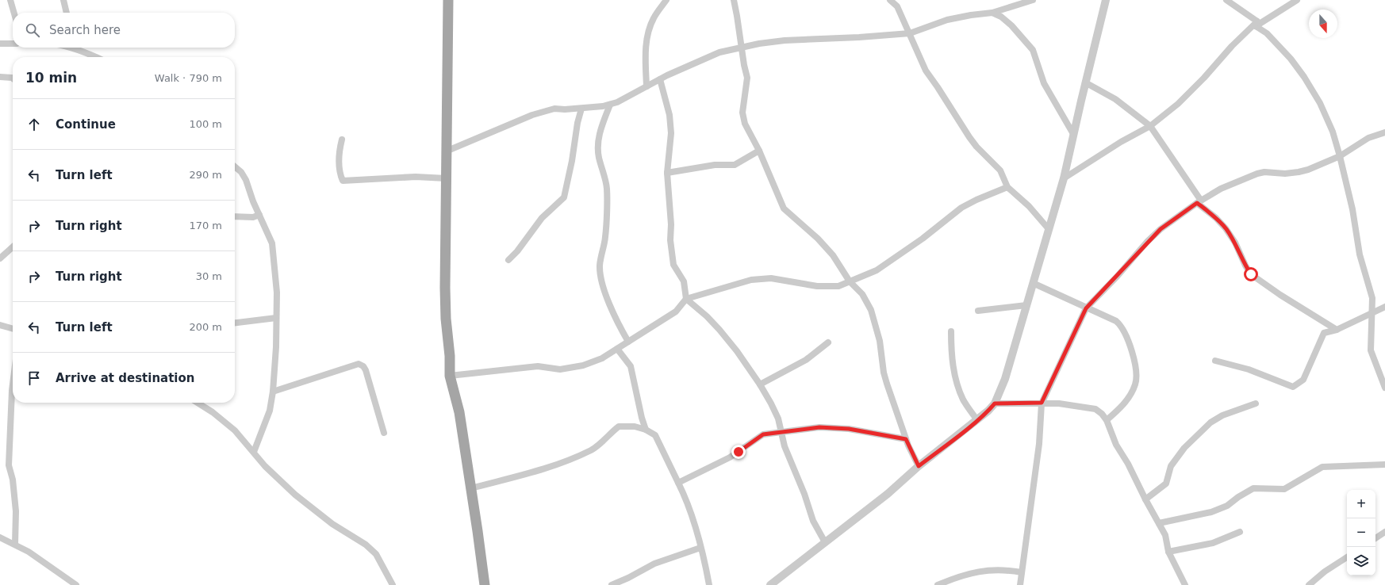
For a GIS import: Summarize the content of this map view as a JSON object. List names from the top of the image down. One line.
{"north":"bottom","page":{"search":"Search here","heading":["10 min","Walk · 790 m"],"list":[["Continue","100 m"],["Turn left","290 m"],["Turn right","170 m"],["Turn right","30 m"],["Turn left","200 m"],"Arrive at destination"],"map_buttons":["+","−"]}}
